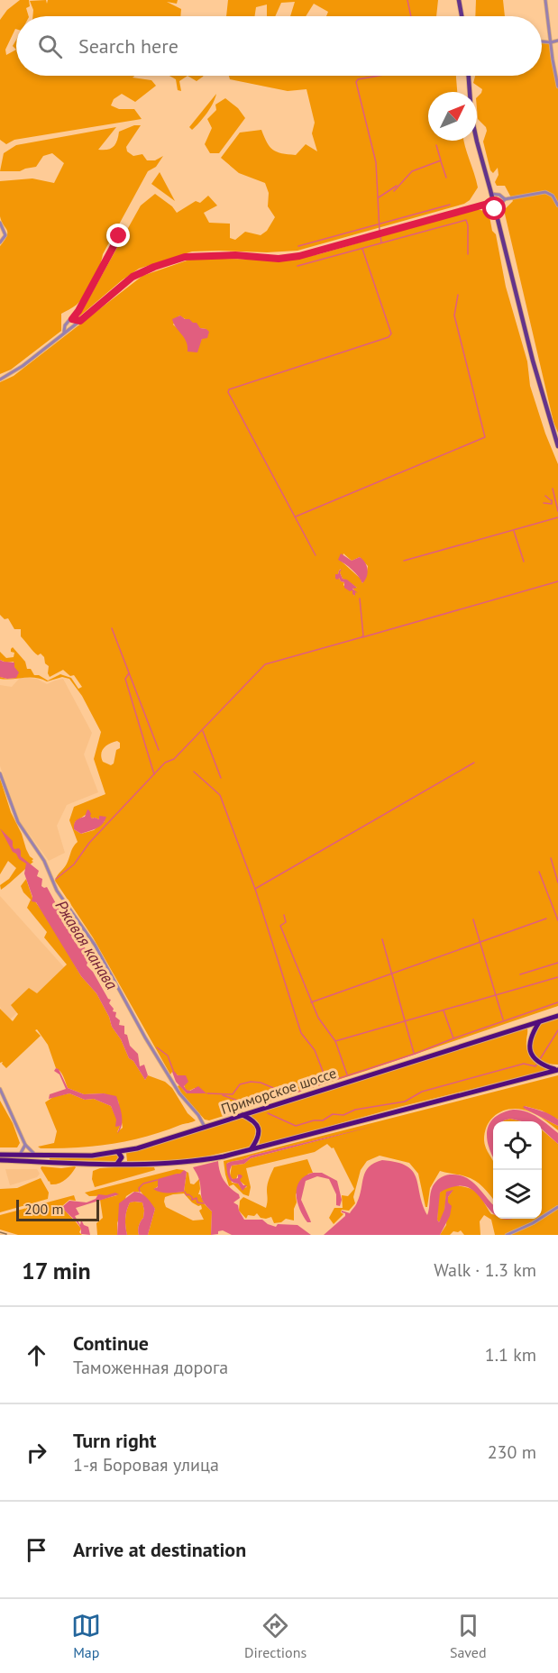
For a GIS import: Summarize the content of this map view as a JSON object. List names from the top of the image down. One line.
{"streets":{"highway":["Приморское шоссе"]},"water":["Ржавая канава"],"scale_bar":"200 m","north":"top right","page":{"search":"Search here","scale":"200 m","heading":["17 min","Walk · 1.3 km"],"list":[["Continue","Таможенная дорога","1.1 km"],["Turn right","1-я Боровая улица","230 m"],"Arrive at destination"],"nav":["Map","Directions","Saved"]}}
